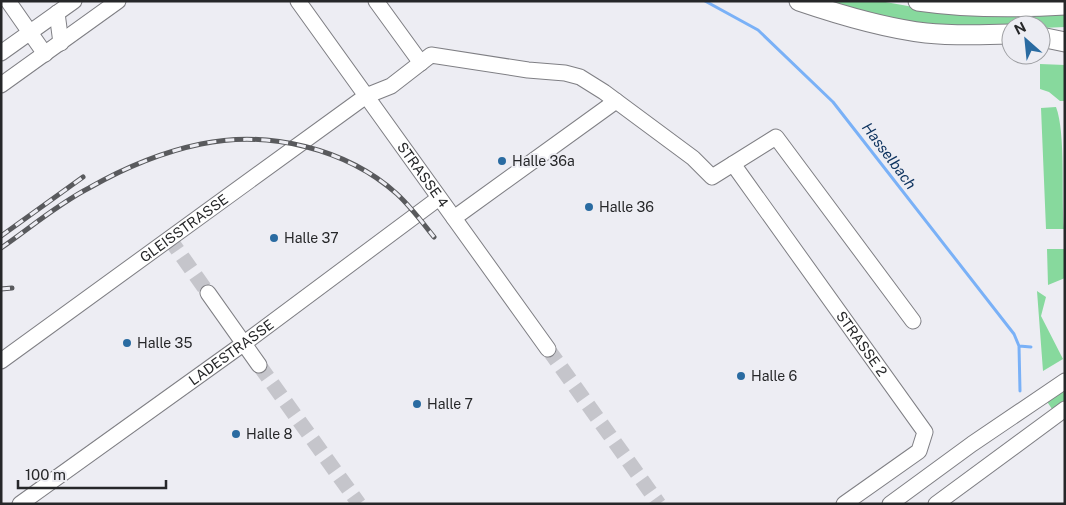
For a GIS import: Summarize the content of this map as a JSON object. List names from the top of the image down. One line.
{"streets":{"street":["STRASSE 4","GLEISSTRASSE","STRASSE 2","LADESTRASSE"]},"crossings":[["STRASSE 4","GLEISSTRASSE"],["STRASSE 4","LADESTRASSE"]],"water":["Hasselbach"],"places":["Halle 36a","Halle 36","Halle 37","Halle 35","Halle 6","Halle 7","Halle 8"],"scale_bar":"100 m","north":"top left"}
